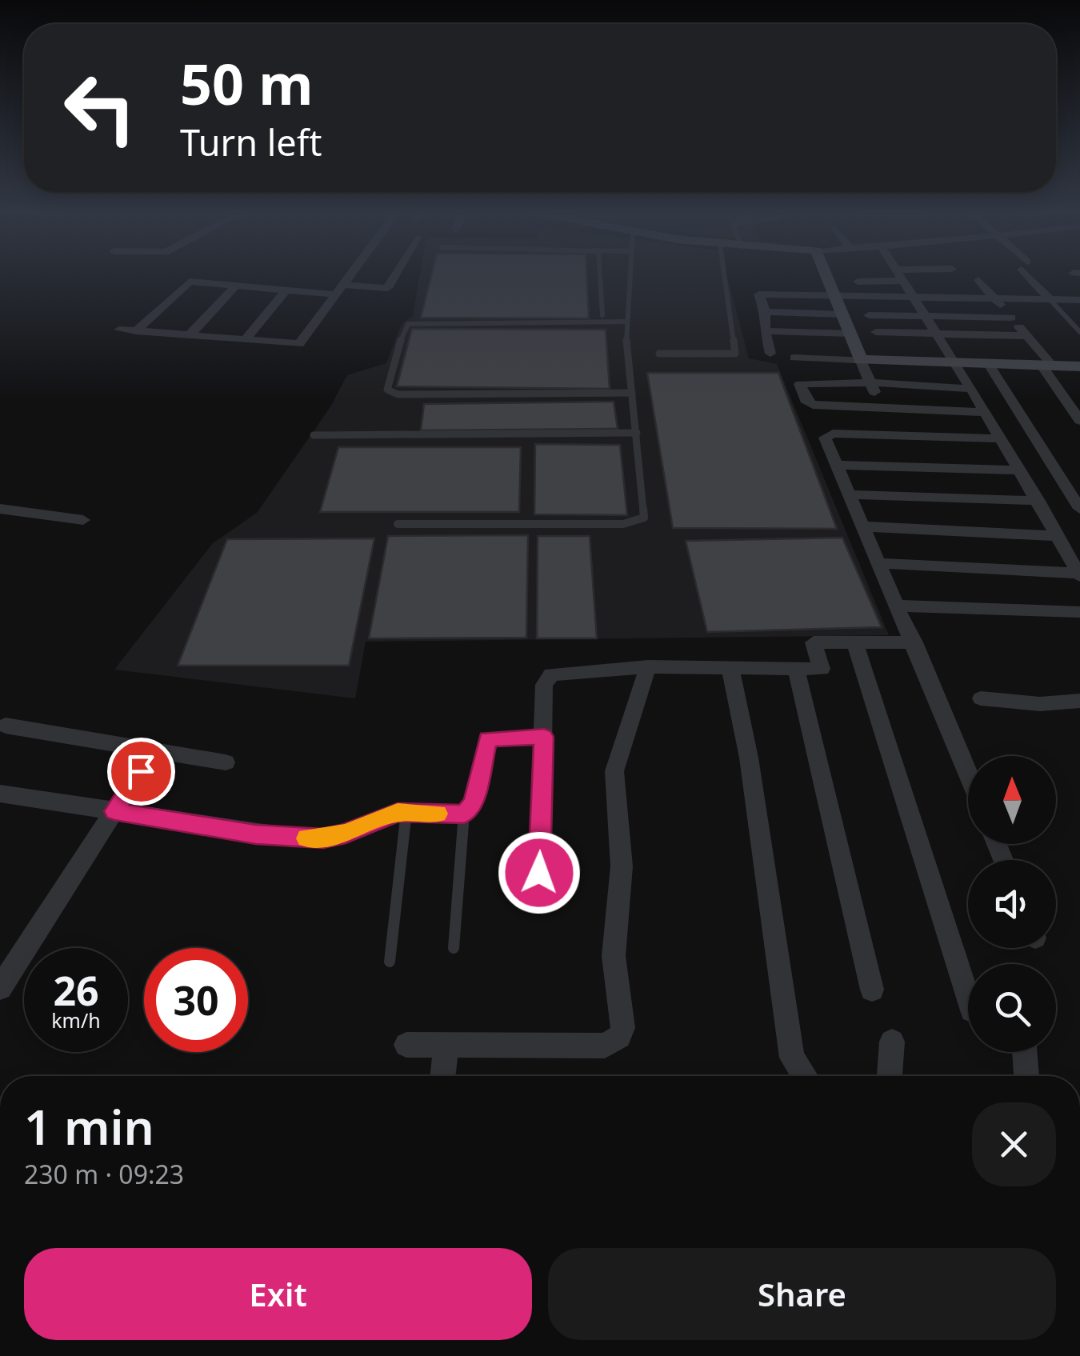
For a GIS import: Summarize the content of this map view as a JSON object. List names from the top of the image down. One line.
{"north":"top","page":{"turn":["50 m","Turn left"],"speed":"26 km/h","limit":"30","heading":["1 min","230 m · 09:23"],"buttons":["Exit","Share"]}}
